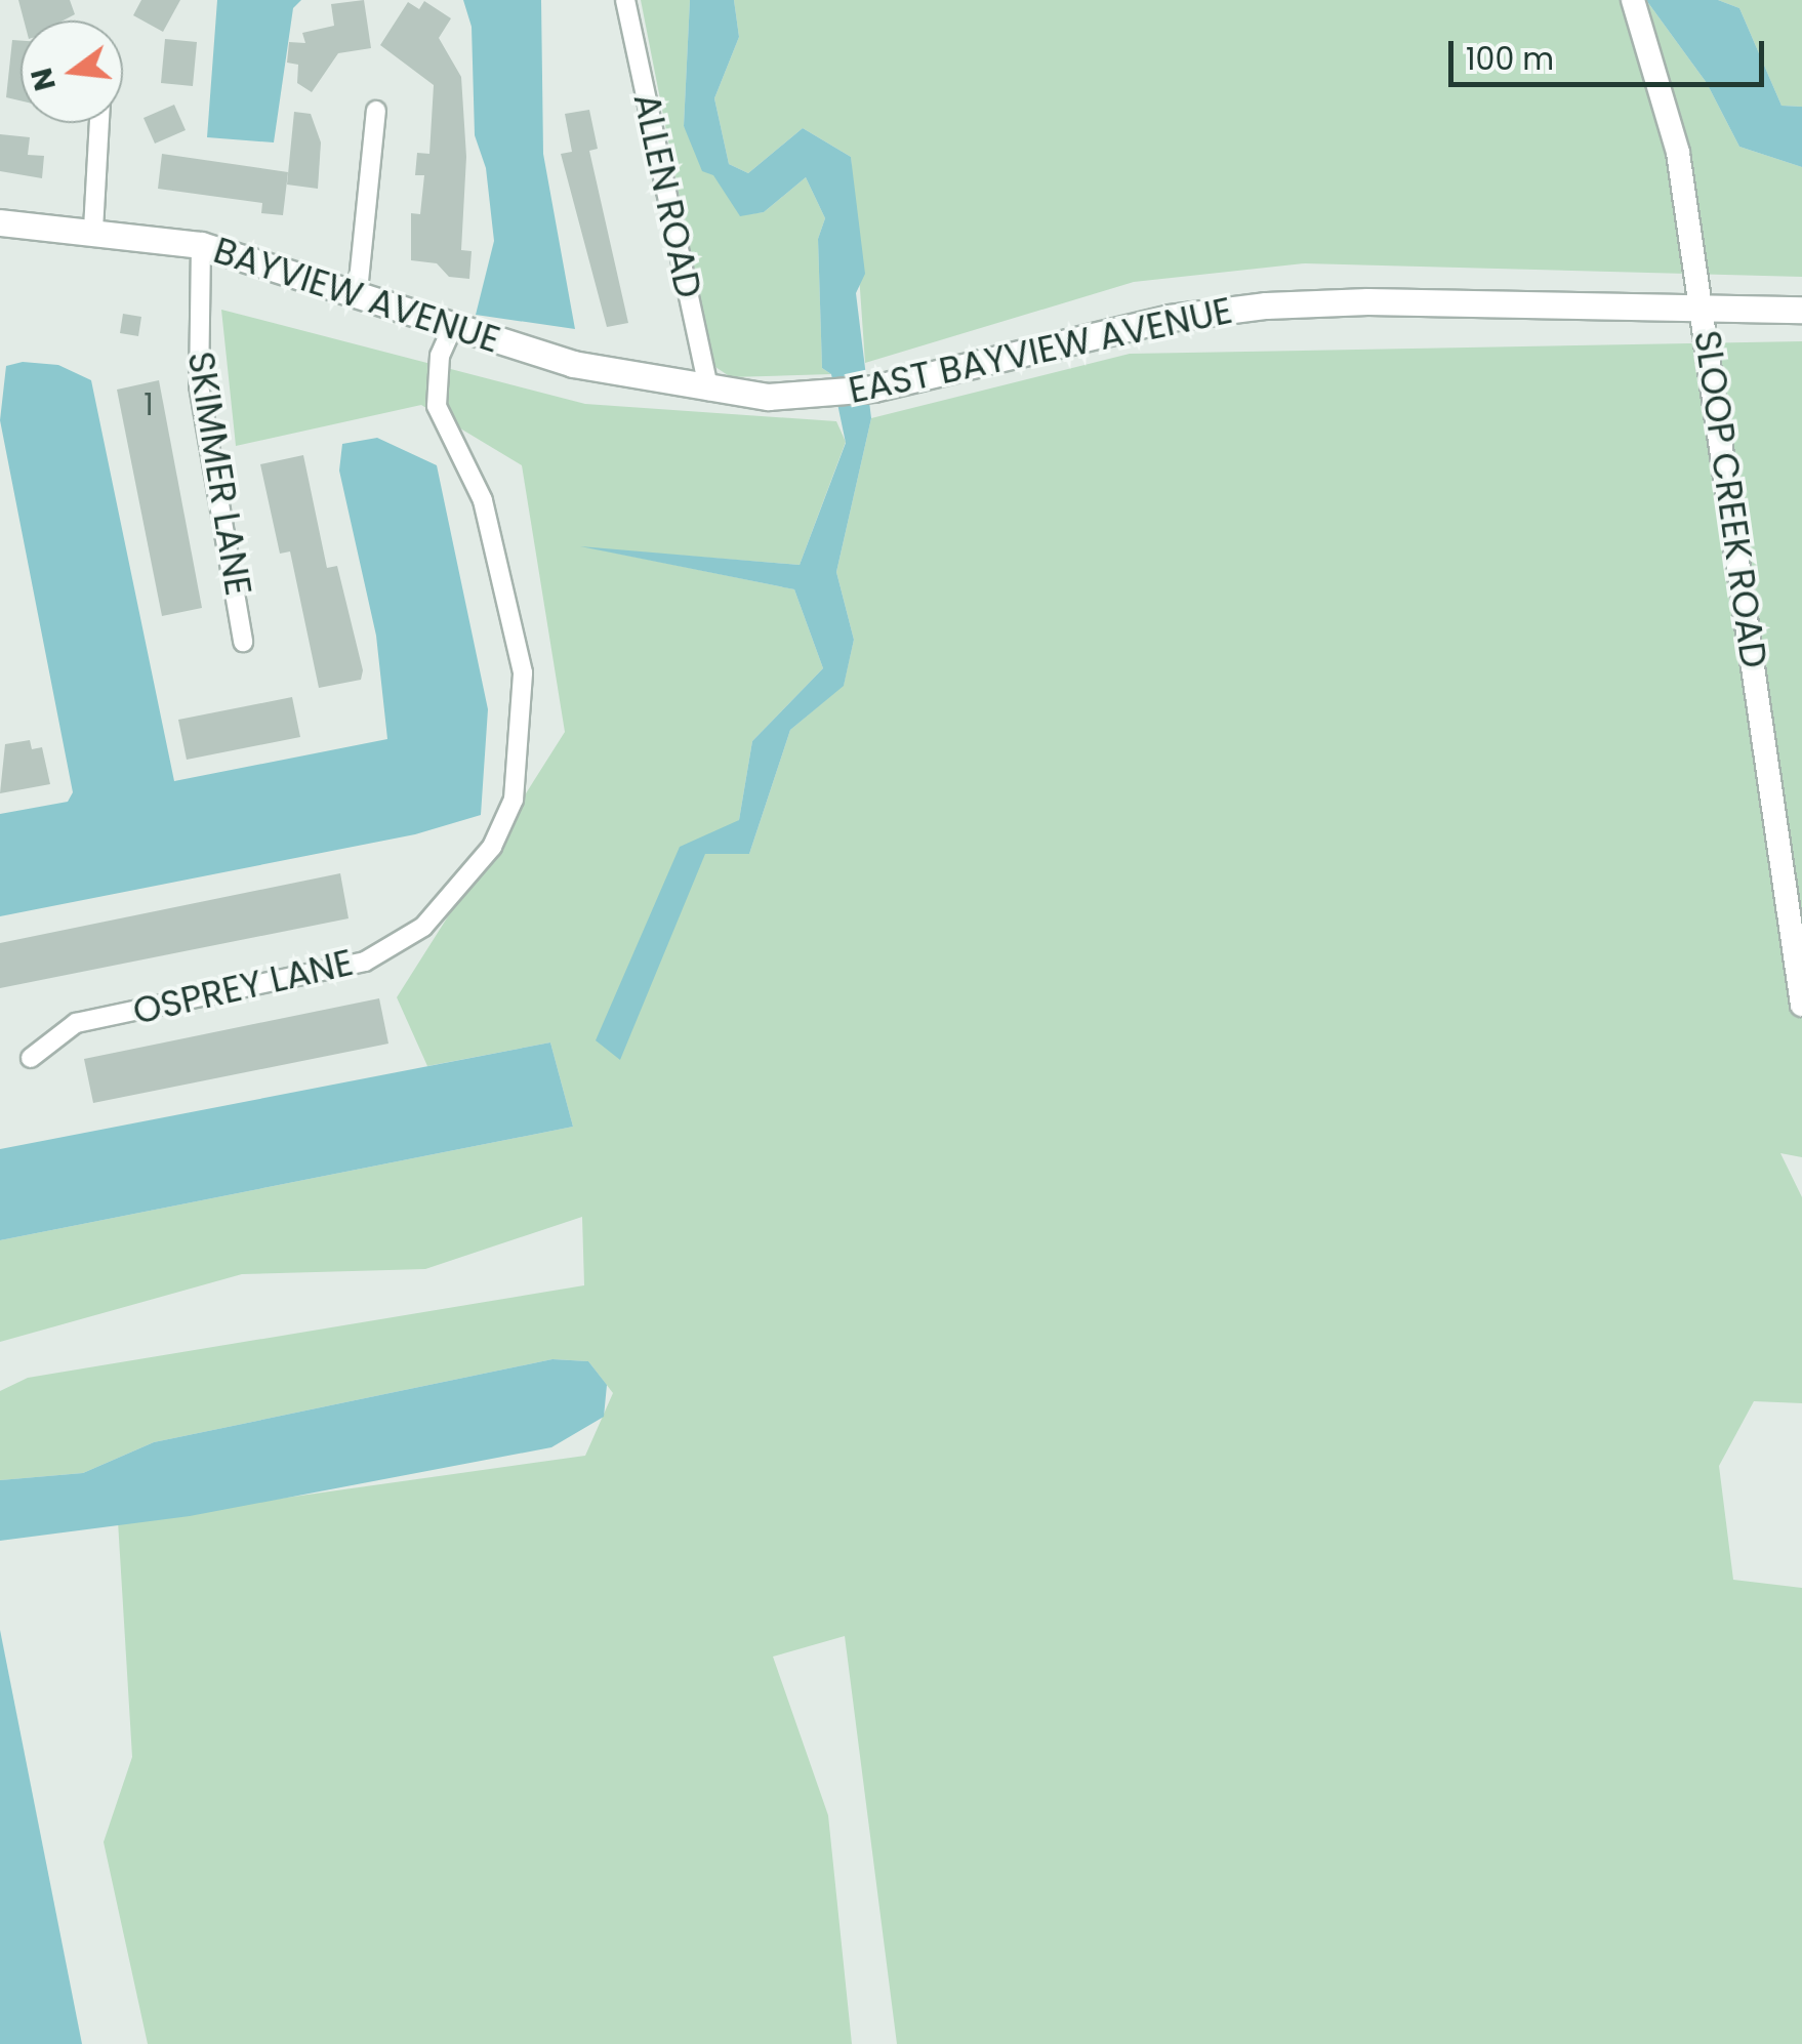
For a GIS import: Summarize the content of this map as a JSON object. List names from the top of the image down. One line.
{"streets":{"main road":["BAYVIEW AVENUE","EAST BAYVIEW AVENUE"],"street":["ALLEN ROAD","SKIMMER LANE","SLOOP CREEK ROAD","OSPREY LANE"]},"crossings":[["ALLEN ROAD","BAYVIEW AVENUE"],["ALLEN ROAD","EAST BAYVIEW AVENUE"],["BAYVIEW AVENUE","EAST BAYVIEW AVENUE"],["BAYVIEW AVENUE","SKIMMER LANE"],["BAYVIEW AVENUE","OSPREY LANE"],["EAST BAYVIEW AVENUE","SLOOP CREEK ROAD"]],"house_numbers":["1"],"scale_bar":"100 m","north":"left"}
